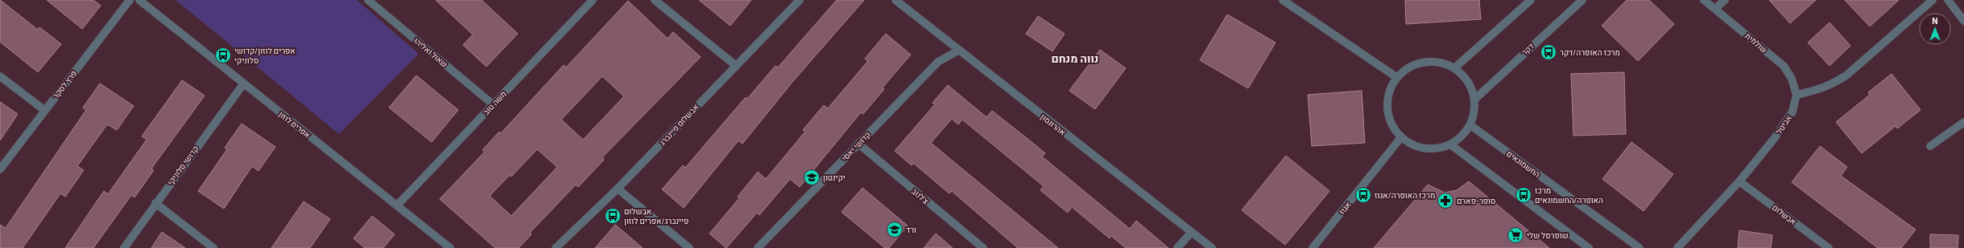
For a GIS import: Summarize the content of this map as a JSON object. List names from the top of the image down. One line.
{"streets":{"street":["שולמית","דקר","שאול ואליהו","פרץ לסקר","משה טוב","אפרים לוזון","אבשלום פיינברג","אהרונסון","אביטל","קדושי יאסי","החשמונאים","קדושי סלוניקי","צ'לנוב","אגוז","אבשלום"]},"crossings":[["שולמית","אביטל"],["דקר","החשמונאים"],["דקר","אגוז"],["שאול ואליהו","משה טוב"],["משה טוב","אפרים לוזון"],["אפרים לוזון","קדושי סלוניקי"],["אהרונסון","קדושי יאסי"],["אביטל","אבשלום"],["קדושי יאסי","צ'לנוב"],["החשמונאים","אגוז"]],"districts":["נווה מנחם"],"places":{"bus stop":["מרכז האופרה/דקר","אפרים לוזון/קדושי סלוניקי","מרכז האופרה/אגוז","מרכז האופרה/החשמונאים","אבשלום פיינברג/אפרים לוזון"],"school or university":["יקינטון","ורד"],"pharmacy":["סופר-פארם"],"supermarket":["שופרסל שלי"]},"north":"top"}
